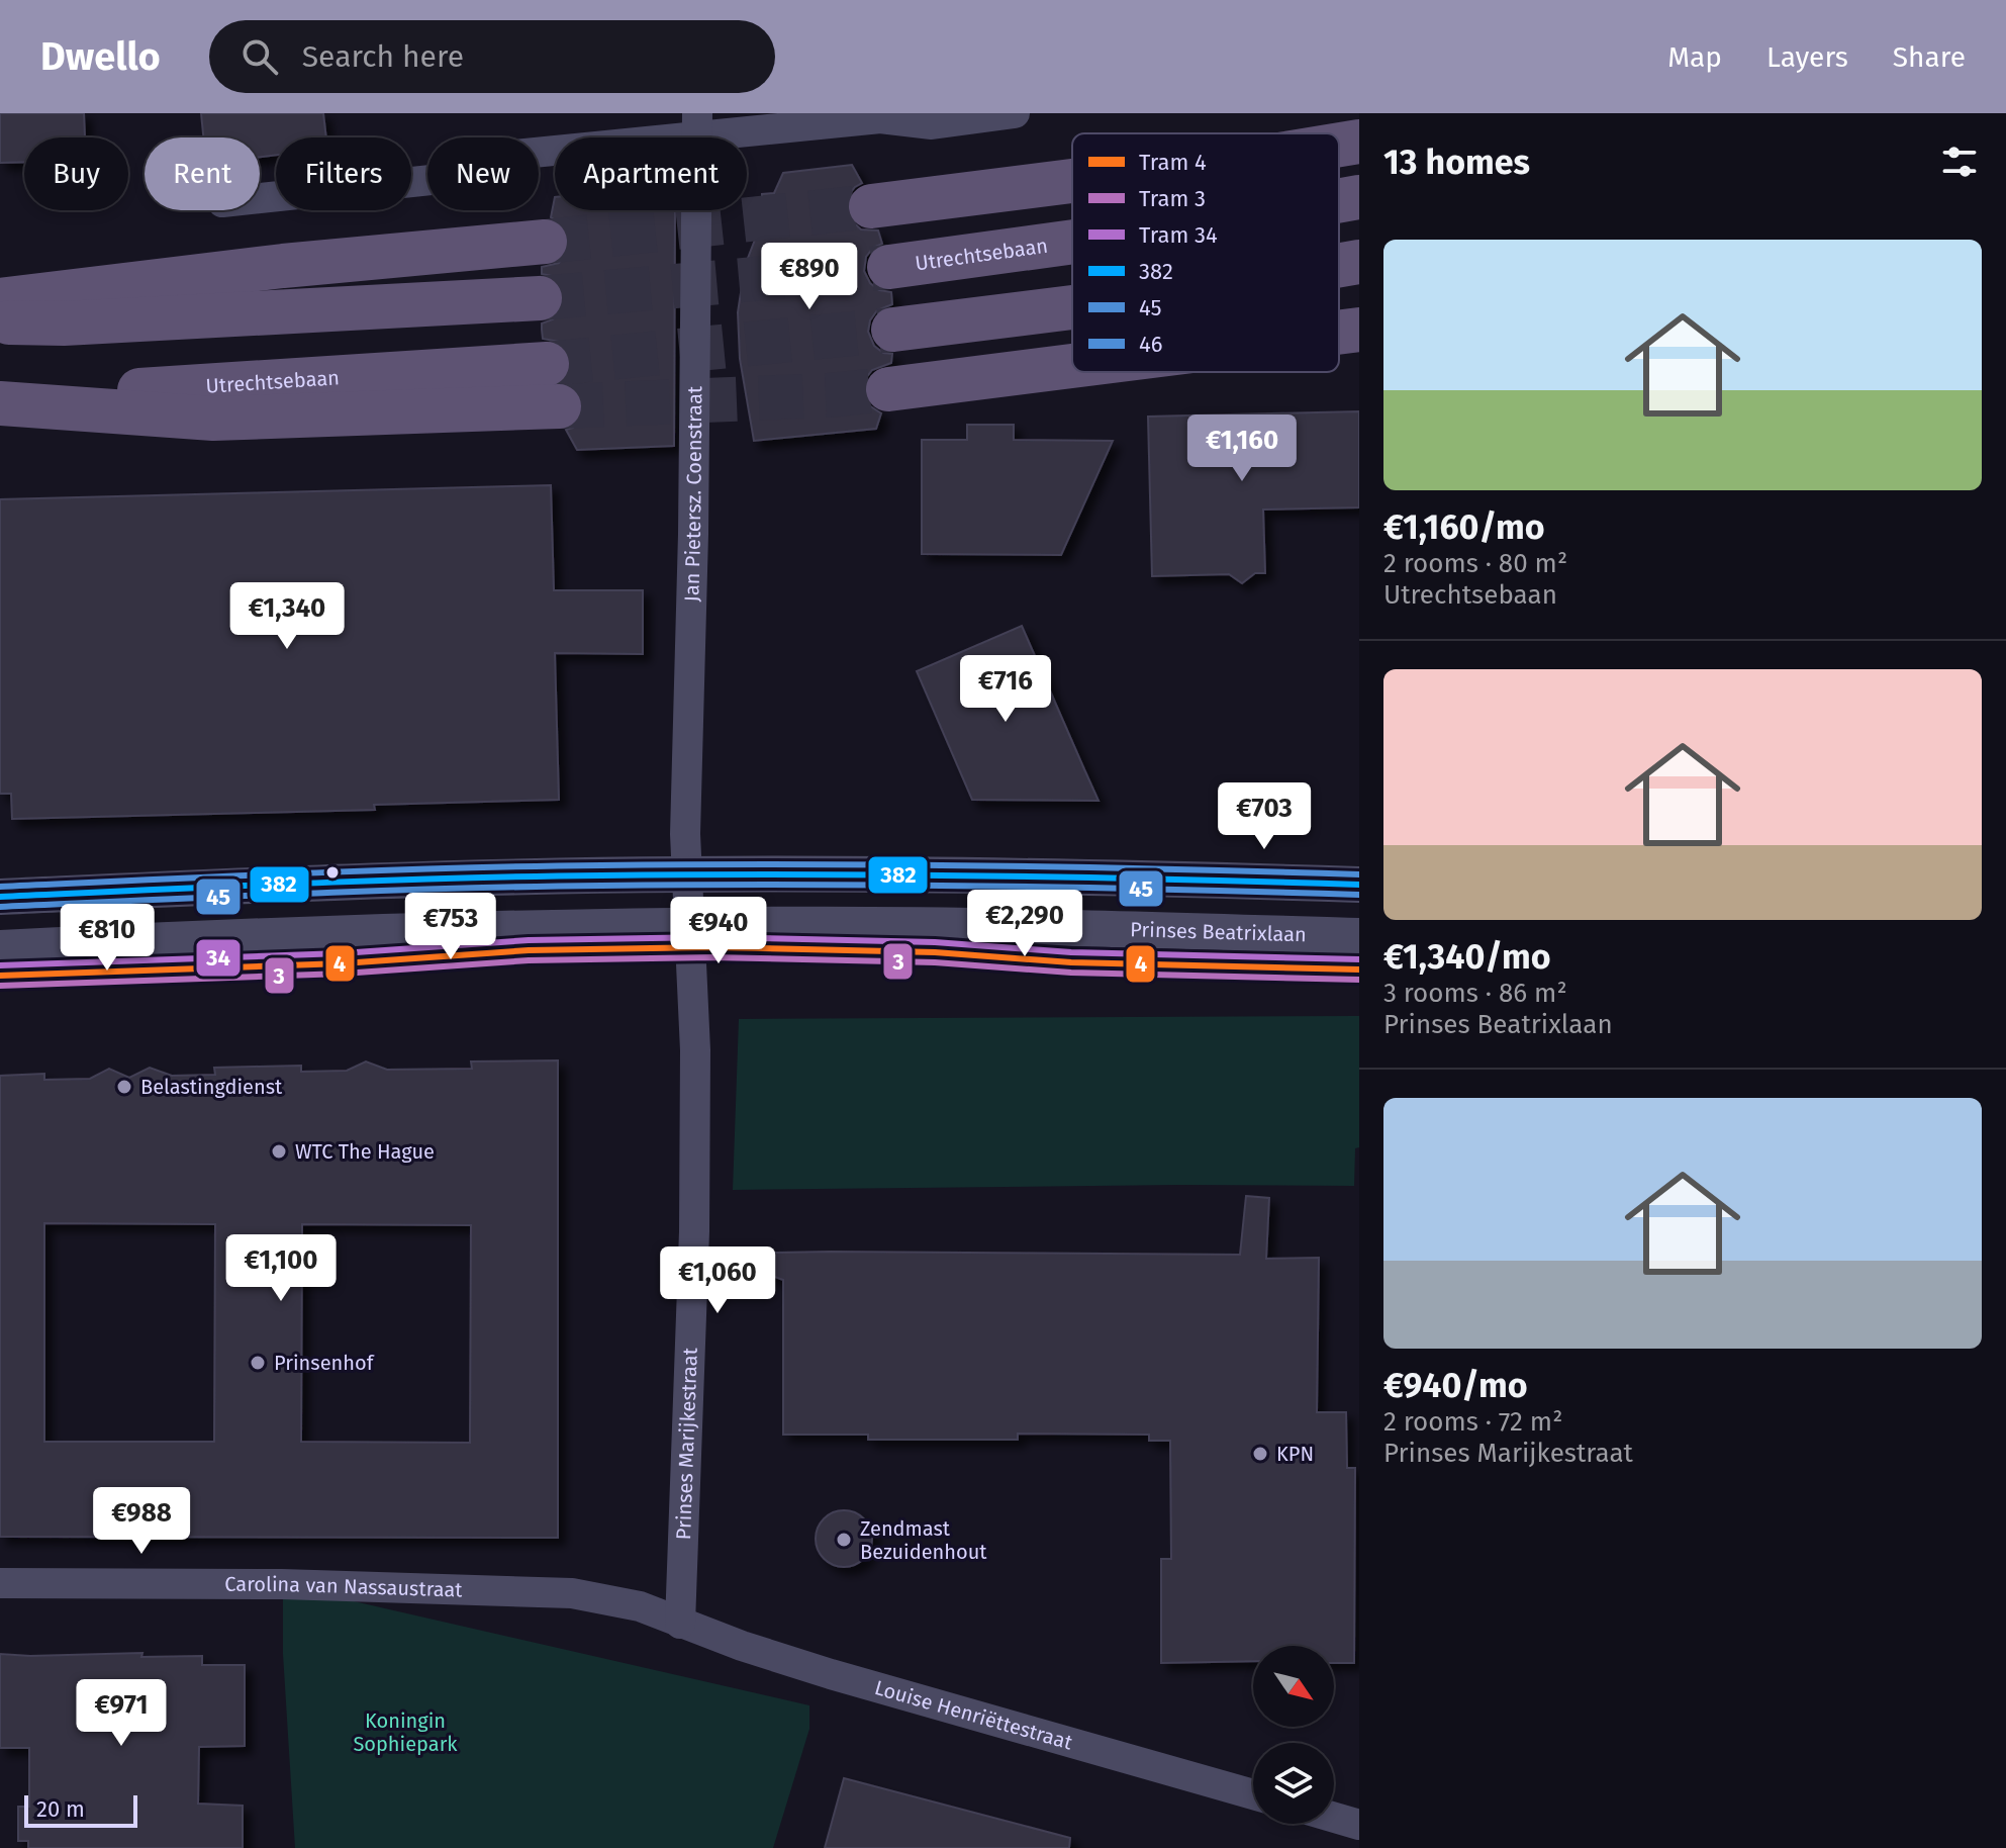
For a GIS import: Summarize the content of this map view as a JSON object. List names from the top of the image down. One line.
{"streets":{"main road":["Utrechtsebaan"],"street":["Jan Pietersz. Coenstraat","Prinses Beatrixlaan","Prinses Marijkestraat","Carolina van Nassaustraat","Louise Henriëttestraat"]},"crossings":[["Prinses Beatrixlaan","Prinses Marijkestraat"],["Prinses Marijkestraat","Carolina van Nassaustraat"],["Prinses Marijkestraat","Louise Henriëttestraat"],["Carolina van Nassaustraat","Louise Henriëttestraat"]],"parks":["Koningin Sophiepark"],"places":["Belastingdienst","WTC The Hague","Prinsenhof","KPN","Zendmast Bezuidenhout"],"lines":["transit line 46","transit line 382","transit line 45","tram line 34","tram line 4","tram line 3"],"legend":["Tram 4","Tram 3","Tram 34","382","45","46"],"scale_bar":"20 m","north":"bottom right","page":{"header":"Dwello","search":"Search here","nav":["Map","Layers","Share"],"heading":"13 homes","chip":["Buy","Rent","Filters","New","Apartment"],"list":[{"name":"€1,160/mo","note":"2 rooms · 80 m² · Utrechtsebaan"},{"name":"€1,340/mo","note":"3 rooms · 86 m² · Prinses Beatrixlaan"},{"name":"€940/mo","note":"2 rooms · 72 m² · Prinses Marijkestraat"}],"price":["€890","€1,160","€1,340","€716","€703","€2,290","€753","€940","€810","€1,100","€1,060","€988","€971"],"scale":"20 m"}}
